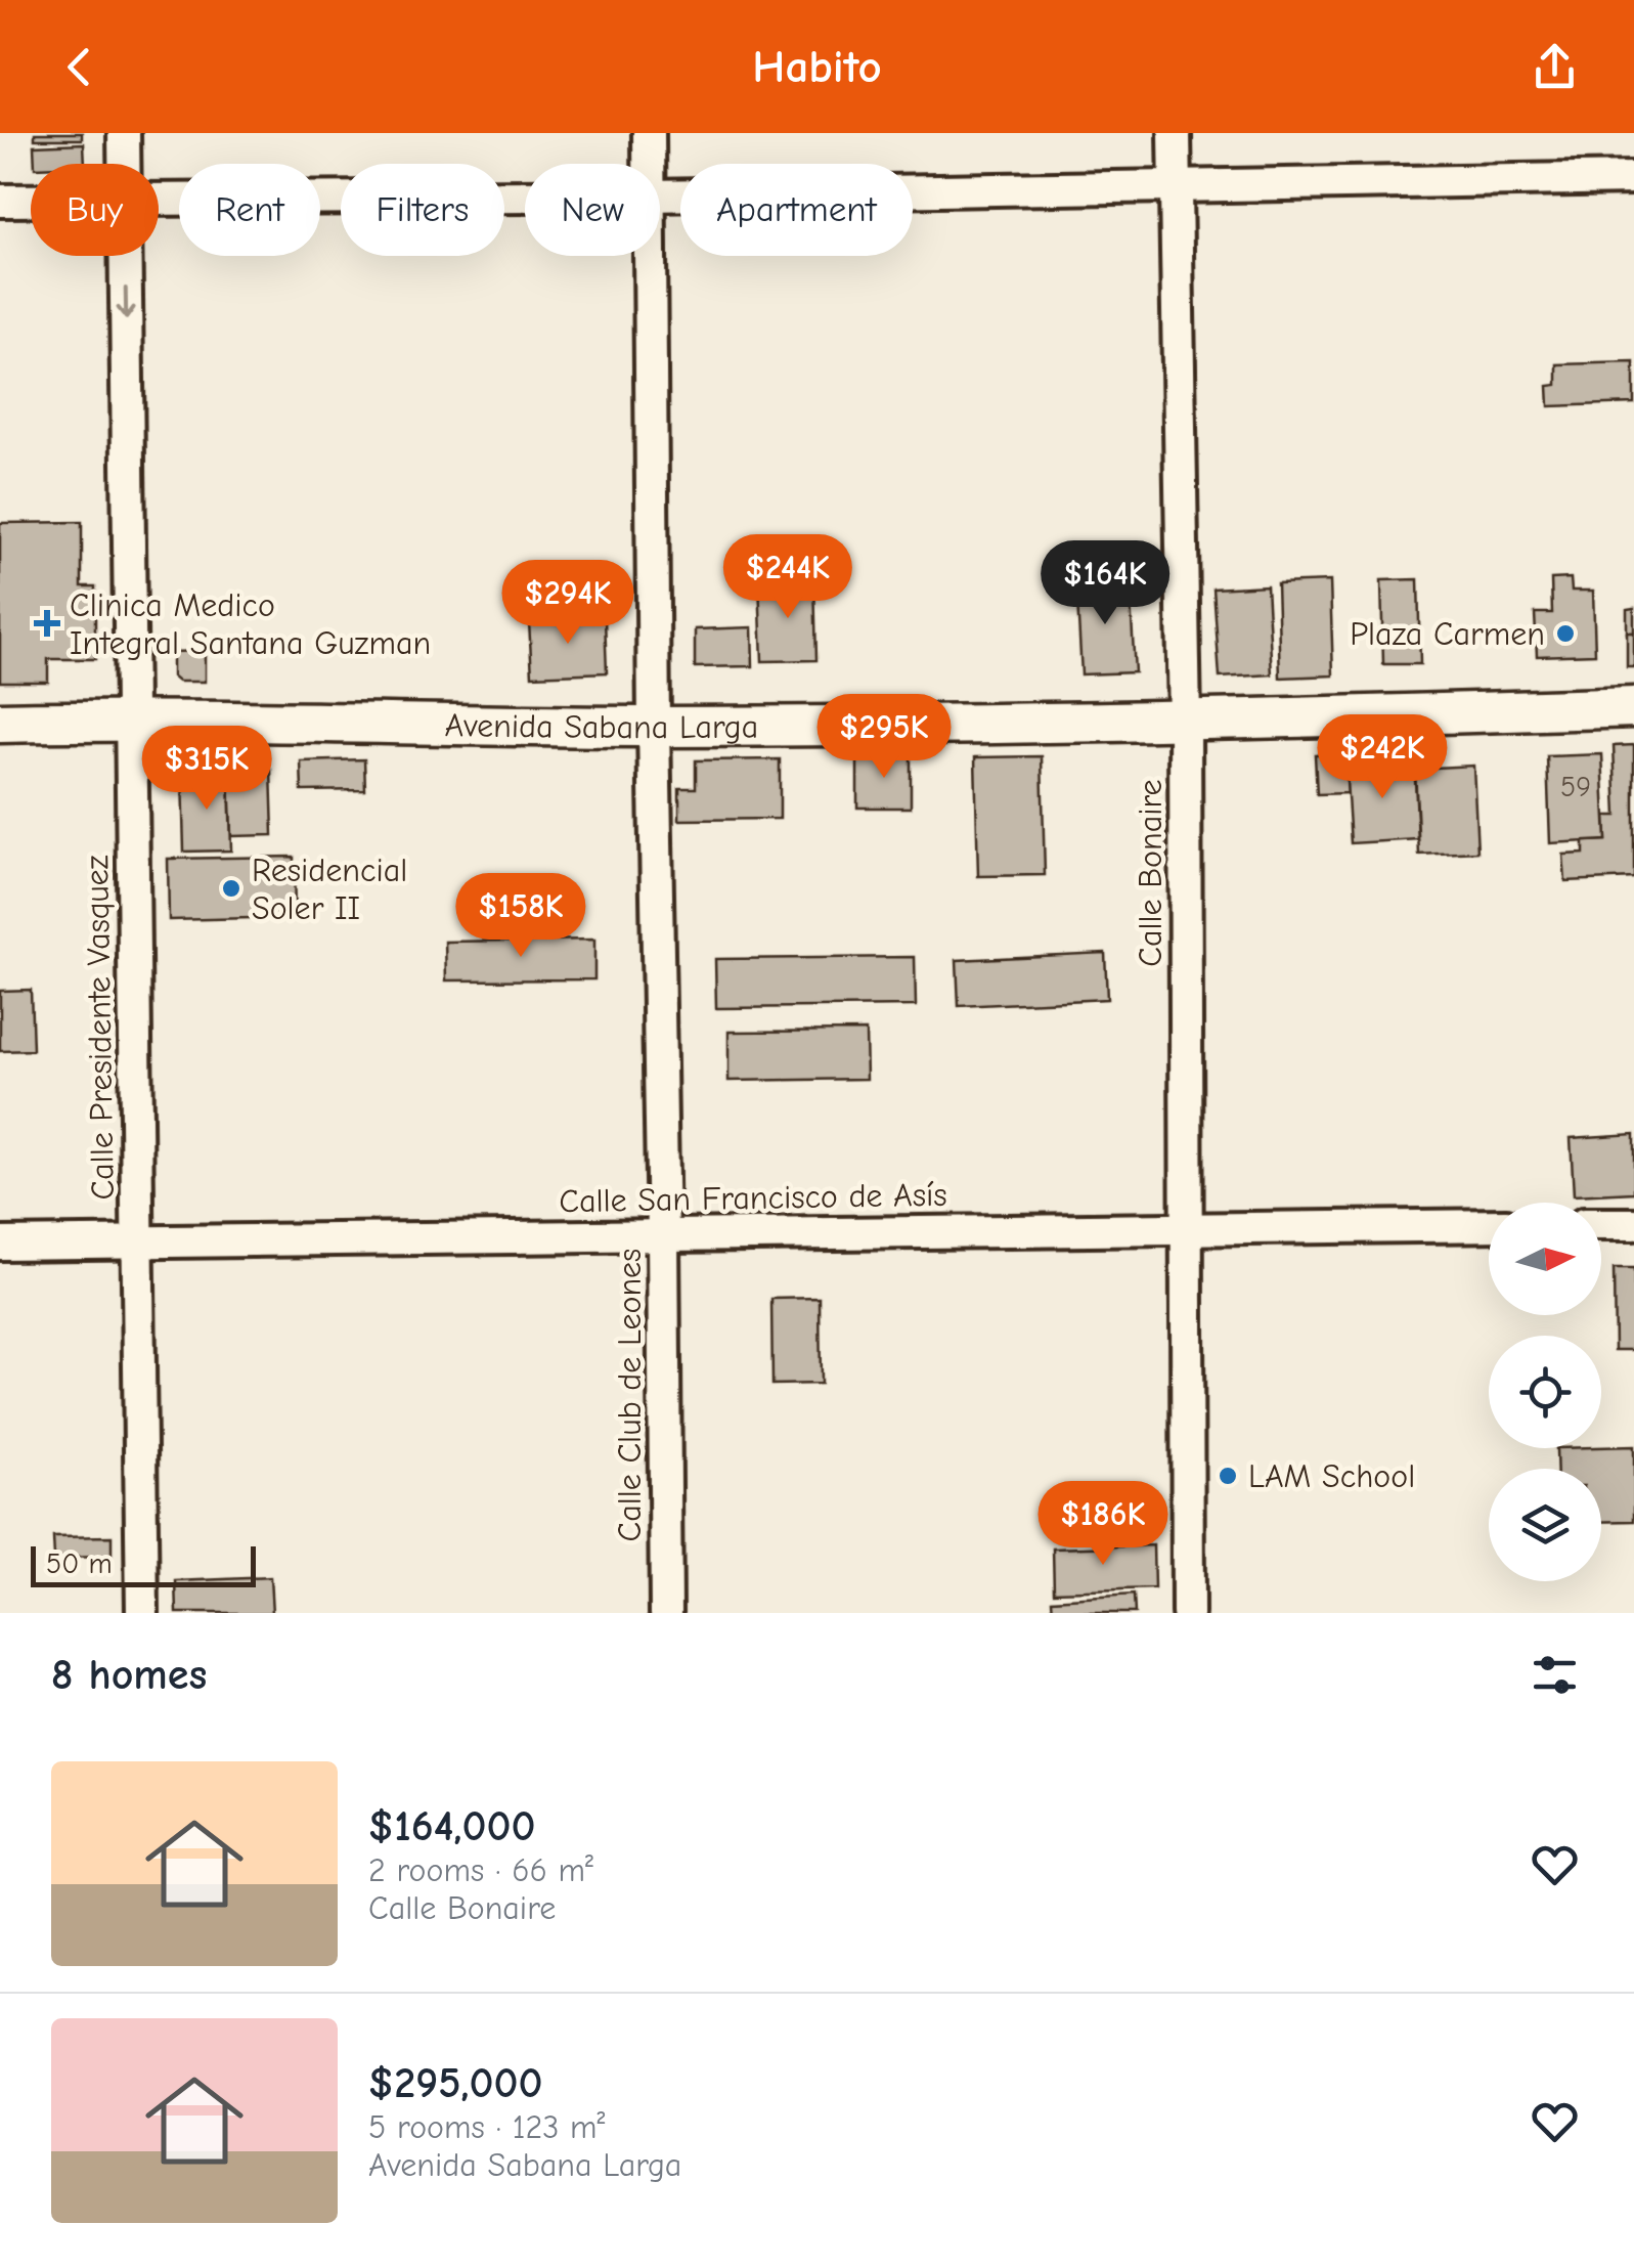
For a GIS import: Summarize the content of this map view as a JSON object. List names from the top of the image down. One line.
{"streets":{"main road":["Avenida Sabana Larga"],"street":["Calle Bonaire","Calle Presidente Vasquez","Calle San Francisco de Asís","Calle Club de Leones"]},"crossings":[["Avenida Sabana Larga","Calle Bonaire"],["Avenida Sabana Larga","Calle Presidente Vasquez"],["Avenida Sabana Larga","Calle Club de Leones"],["Calle Bonaire","Calle San Francisco de Asís"],["Calle Presidente Vasquez","Calle San Francisco de Asís"],["Calle San Francisco de Asís","Calle Club de Leones"]],"places":{"health":["Clinica Medico Integral Santana Guzman"],"other":["Plaza Carmen","Residencial Soler II","LAM School"]},"house_numbers":["59"],"scale_bar":"50 m","north":"right","page":{"header":"Habito","chip":["Buy","Rent","Filters","New","Apartment"],"price":["$244K","$164K","$294K","$295K","$242K","$315K","$158K","$186K"],"scale":"50 m","heading":"8 homes","list":[{"name":"$164,000","note":"2 rooms · 66 m² · Calle Bonaire"},{"name":"$295,000","note":"5 rooms · 123 m² · Avenida Sabana Larga"}]}}
